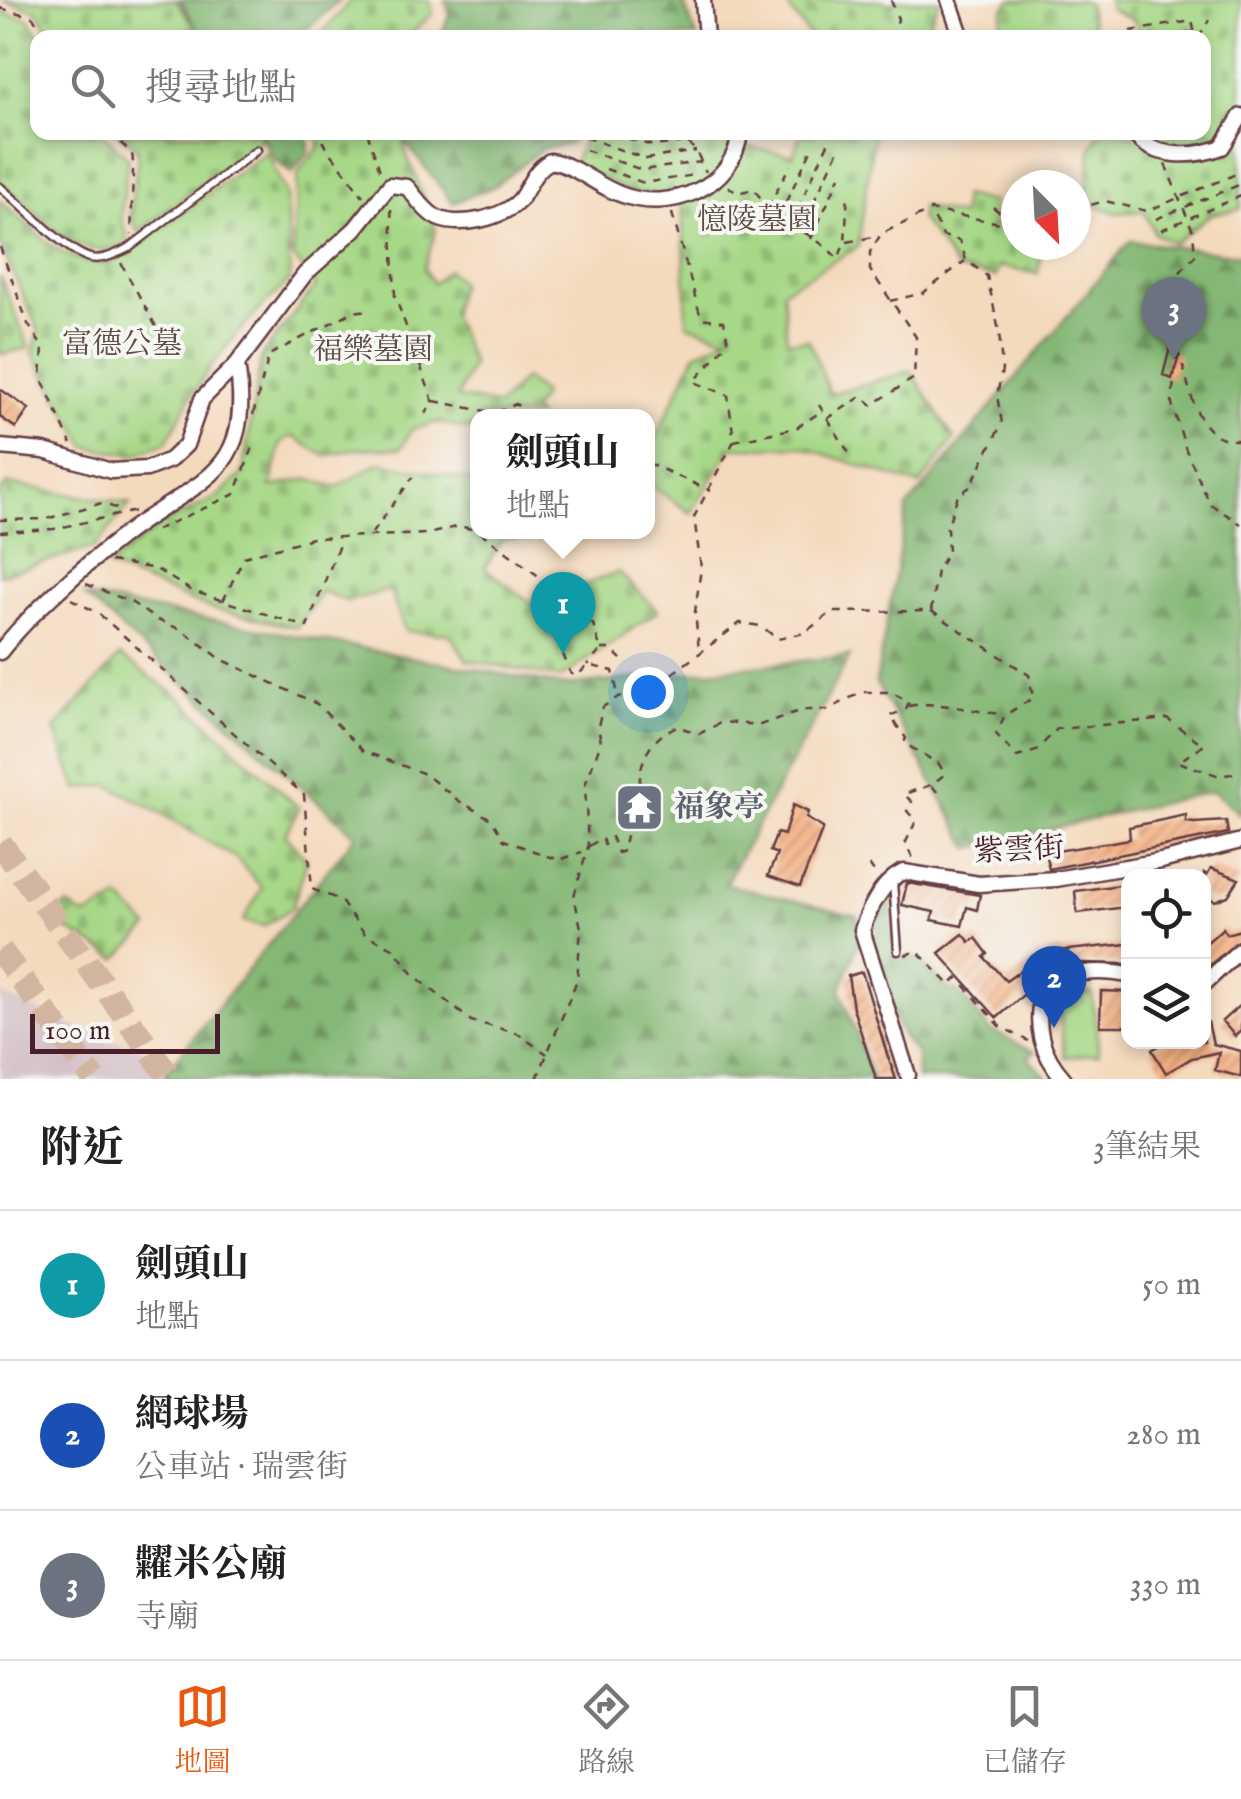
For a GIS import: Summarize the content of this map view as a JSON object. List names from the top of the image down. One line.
{"streets":{"street":["紫雲街"]},"parks":["憶陵墓園","富德公墓","福樂墓園"],"places":{"temple":["福象亭"]},"scale_bar":"100 m","north":"bottom right","page":{"search":"搜尋地點","pins":["3","1","2"],"popup":["劍頭山","地點"],"scale":"100 m","heading":["附近","3筆結果"],"list":[{"mark":"1","name":"劍頭山","note":"地點","value":"50 m"},{"mark":"2","name":"網球場","note":"公車站 · 瑞雲街","value":"280 m"},{"mark":"3","name":"糶米公廟","note":"寺廟","value":"330 m"}],"nav":["地圖","路線","已儲存"]}}
